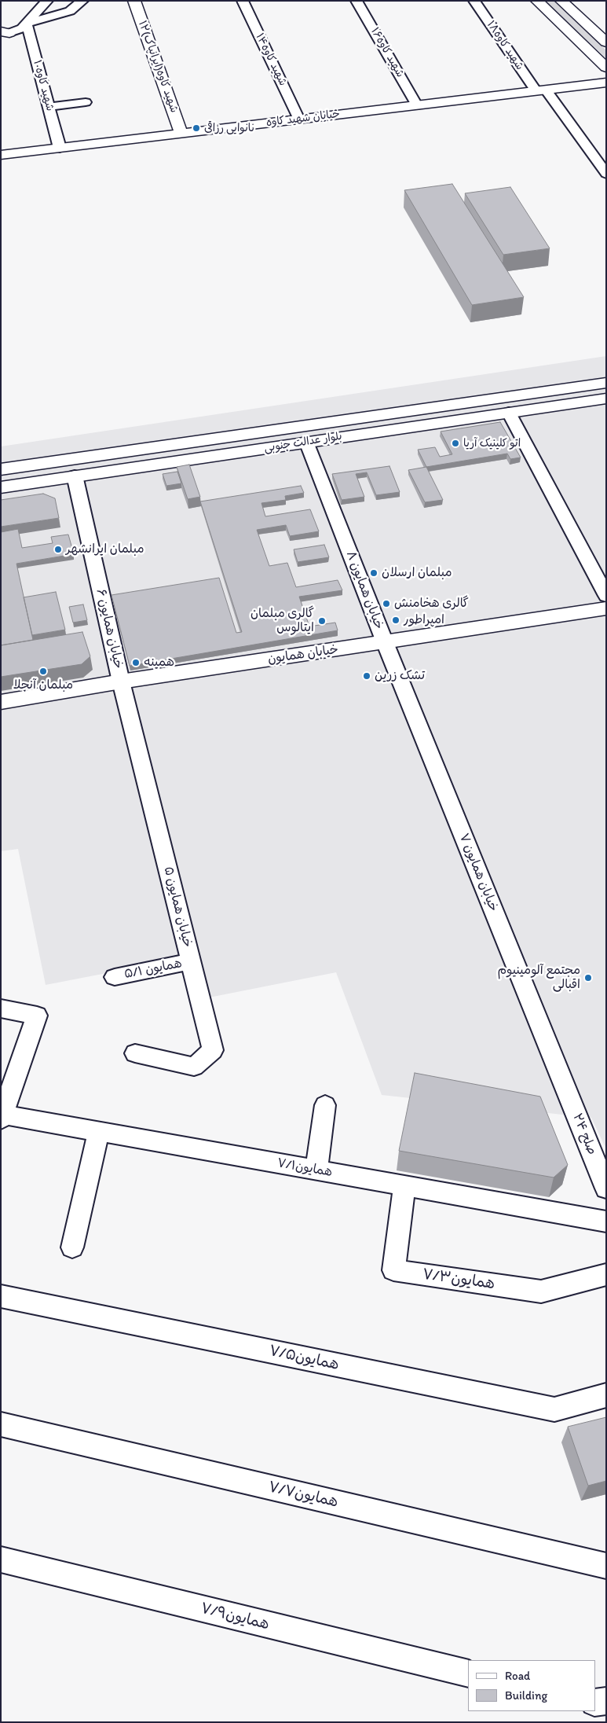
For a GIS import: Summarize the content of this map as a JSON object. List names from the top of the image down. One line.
{"streets":{"street":["شهید کاوه۱۸","شهید کاوه۱۶","شهید کاوه۱۴","۱۲شهید کاوه(ایرانپاک)","شهید کاوه۱۰","خیابان شهید کاوه","بلوار عدالت جنوبی","خیابان همایون ۸","خیابان همایون ۶","خیابان همایون","خیابان همایون ۷","خیابان همایون ۵","همایون ۵/۱","صلح ۲۴","همایون۷/۱","همایون۷/۳","همایون۷/۵","همایون۷/۷","همایون۷/۹"]},"crossings":[["شهید کاوه۱۸","خیابان شهید کاوه"],["شهید کاوه۱۶","خیابان شهید کاوه"],["شهید کاوه۱۴","خیابان شهید کاوه"],["۱۲شهید کاوه(ایرانپاک)","خیابان شهید کاوه"],["شهید کاوه۱۰","خیابان شهید کاوه"],["بلوار عدالت جنوبی","خیابان همایون ۸"],["بلوار عدالت جنوبی","خیابان همایون ۶"],["خیابان همایون ۸","خیابان همایون"],["خیابان همایون ۸","خیابان همایون ۷"],["خیابان همایون ۶","خیابان همایون"],["خیابان همایون ۶","خیابان همایون ۵"],["خیابان همایون","خیابان همایون ۷"],["خیابان همایون","خیابان همایون ۵"],["خیابان همایون ۷","صلح ۲۴"],["خیابان همایون ۵","همایون ۵/۱"],["همایون۷/۱","همایون۷/۳"]],"places":["نانوایی رزاقی","اتو کلینیک آریا","مبلمان ایرانشهر","مبلمان ارسلان","گالری هخامنش","امپراطور","گالری مبلمان ایتالوس","همینه","مبلمان آنجلا","تشک زرین","مجتمع آلومینیوم اقبالی"],"legend":["Road","Building"]}
